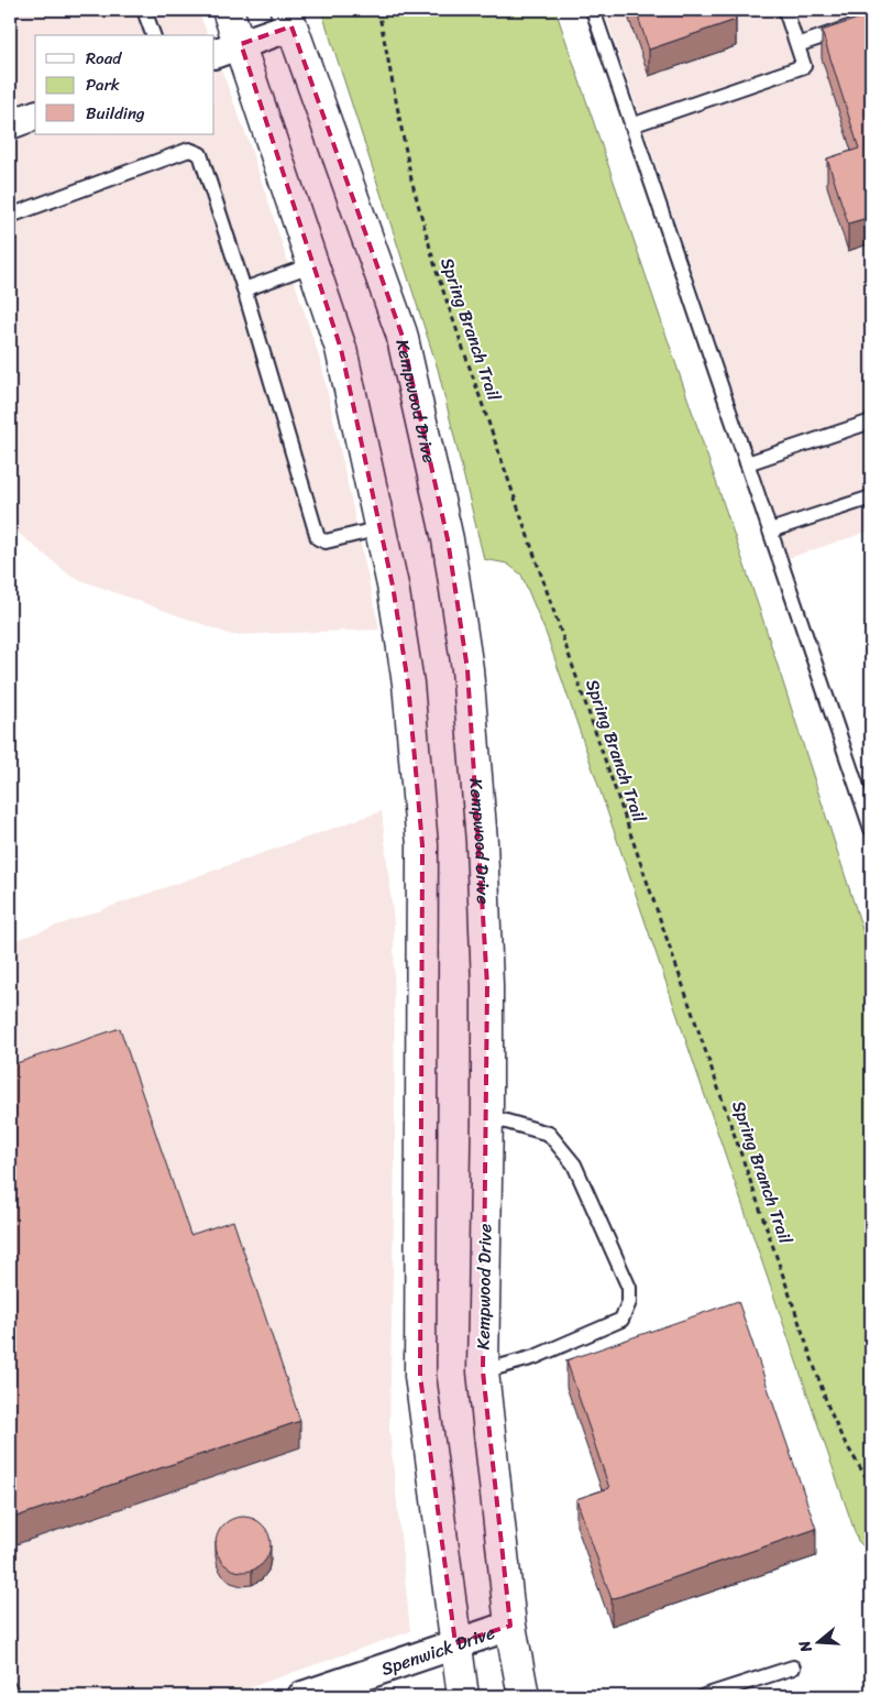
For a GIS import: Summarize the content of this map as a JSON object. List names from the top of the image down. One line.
{"streets":{"main road":["Kempwood Drive"],"street":["Spenwick Drive"],"path":["Spring Branch Trail"]},"crossings":[["Kempwood Drive","Spenwick Drive"]],"legend":["Road","Park","Building"],"north":"left"}
